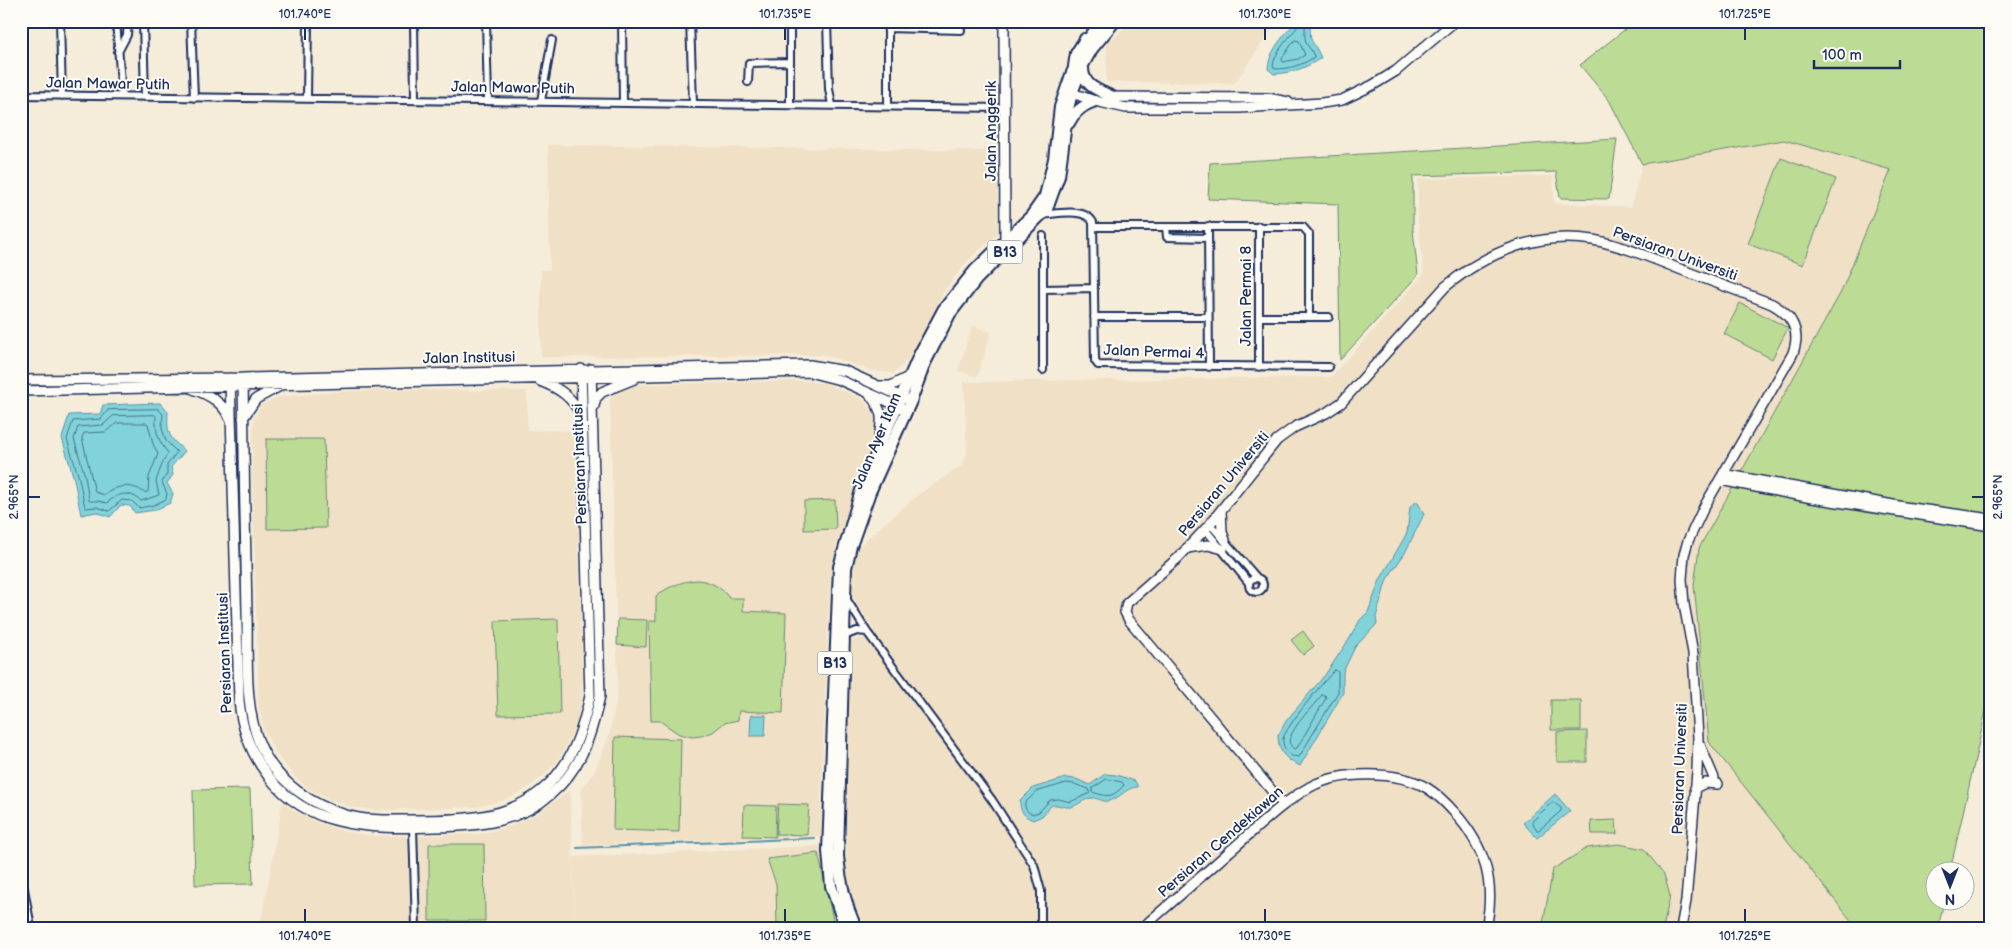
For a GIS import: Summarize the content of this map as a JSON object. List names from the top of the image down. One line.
{"streets":{"main road":["B13","Jalan Ayer Itam"],"street":["Jalan Mawar Putih","Jalan Anggerik","Persiaran Universiti","Jalan Permai 8","Jalan Permai 4","Jalan Institusi","Persiaran Institusi","Persiaran Cendekiawan"]},"crossings":[["Jalan Mawar Putih","Jalan Anggerik"],["Jalan Anggerik","Jalan Ayer Itam"],["B13","Jalan Ayer Itam"],["Persiaran Universiti","Persiaran Cendekiawan"],["Jalan Permai 8","Jalan Permai 4"],["Jalan Institusi","Jalan Ayer Itam"],["Jalan Institusi","Persiaran Institusi"]],"scale_bar":"100 m","north":"bottom","coordinates":["101.740°E","101.735°E","101.730°E","101.725°E","2.965°N"]}
